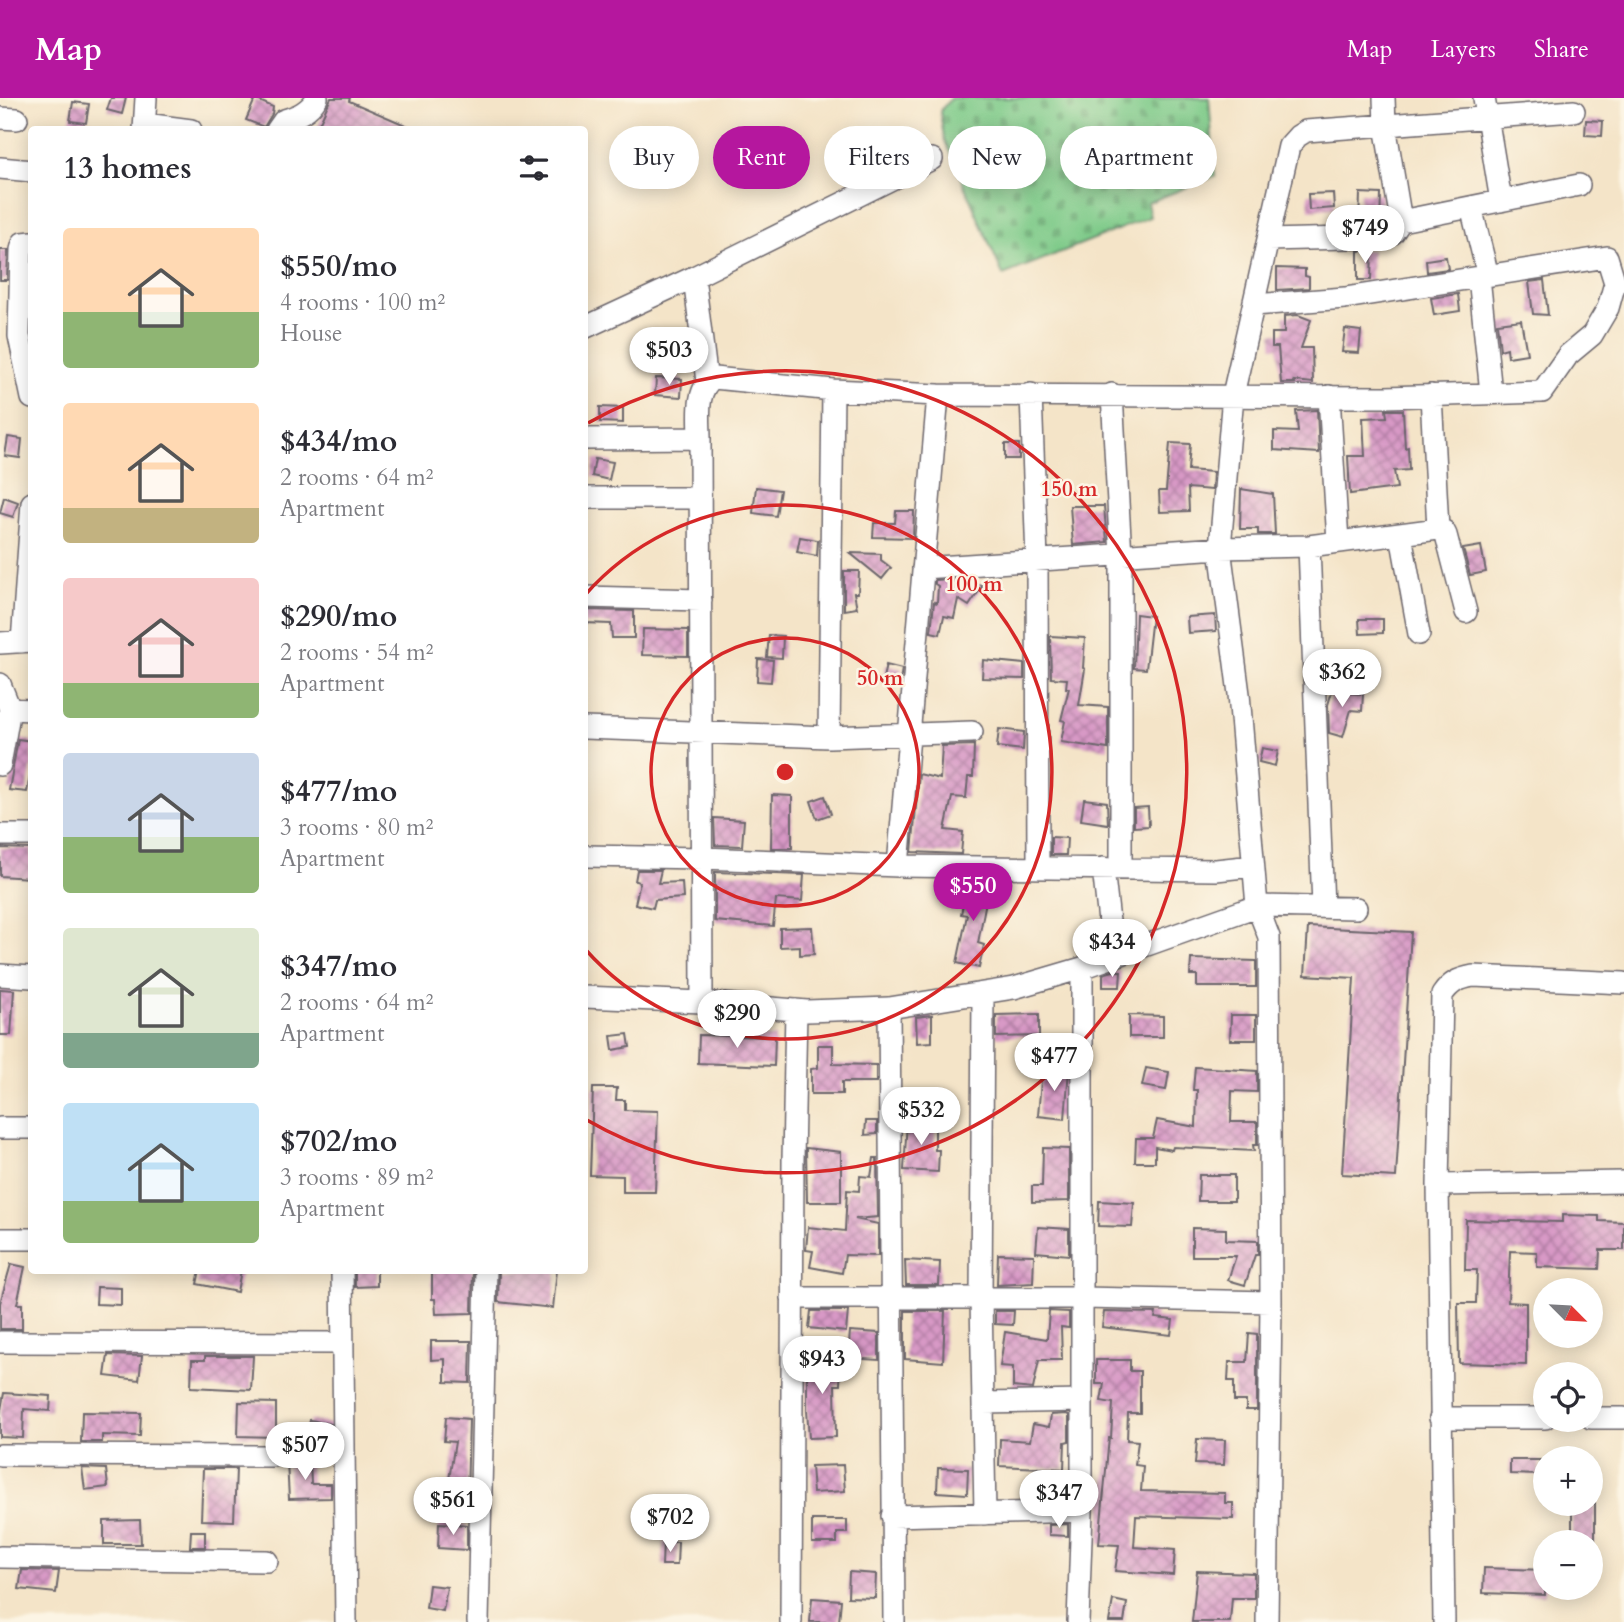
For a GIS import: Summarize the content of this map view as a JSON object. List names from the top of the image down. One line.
{"north":"bottom right","page":{"header":"Map","nav":["Map","Layers","Share"],"chip":["Buy","Rent","Filters","New","Apartment"],"heading":"13 homes","price":["$749","$503","$362","$550","$434","$290","$477","$532","$943","$507","$347","$561","$702"],"list":[{"name":"$550/mo","note":"4 rooms · 100 m² · House"},{"name":"$434/mo","note":"2 rooms · 64 m² · Apartment"},{"name":"$290/mo","note":"2 rooms · 54 m² · Apartment"},{"name":"$477/mo","note":"3 rooms · 80 m² · Apartment"},{"name":"$347/mo","note":"2 rooms · 64 m² · Apartment"},{"name":"$702/mo","note":"3 rooms · 89 m² · Apartment"}],"map_buttons":["+","−"]},"rings":["150 m","100 m","50 m"]}
